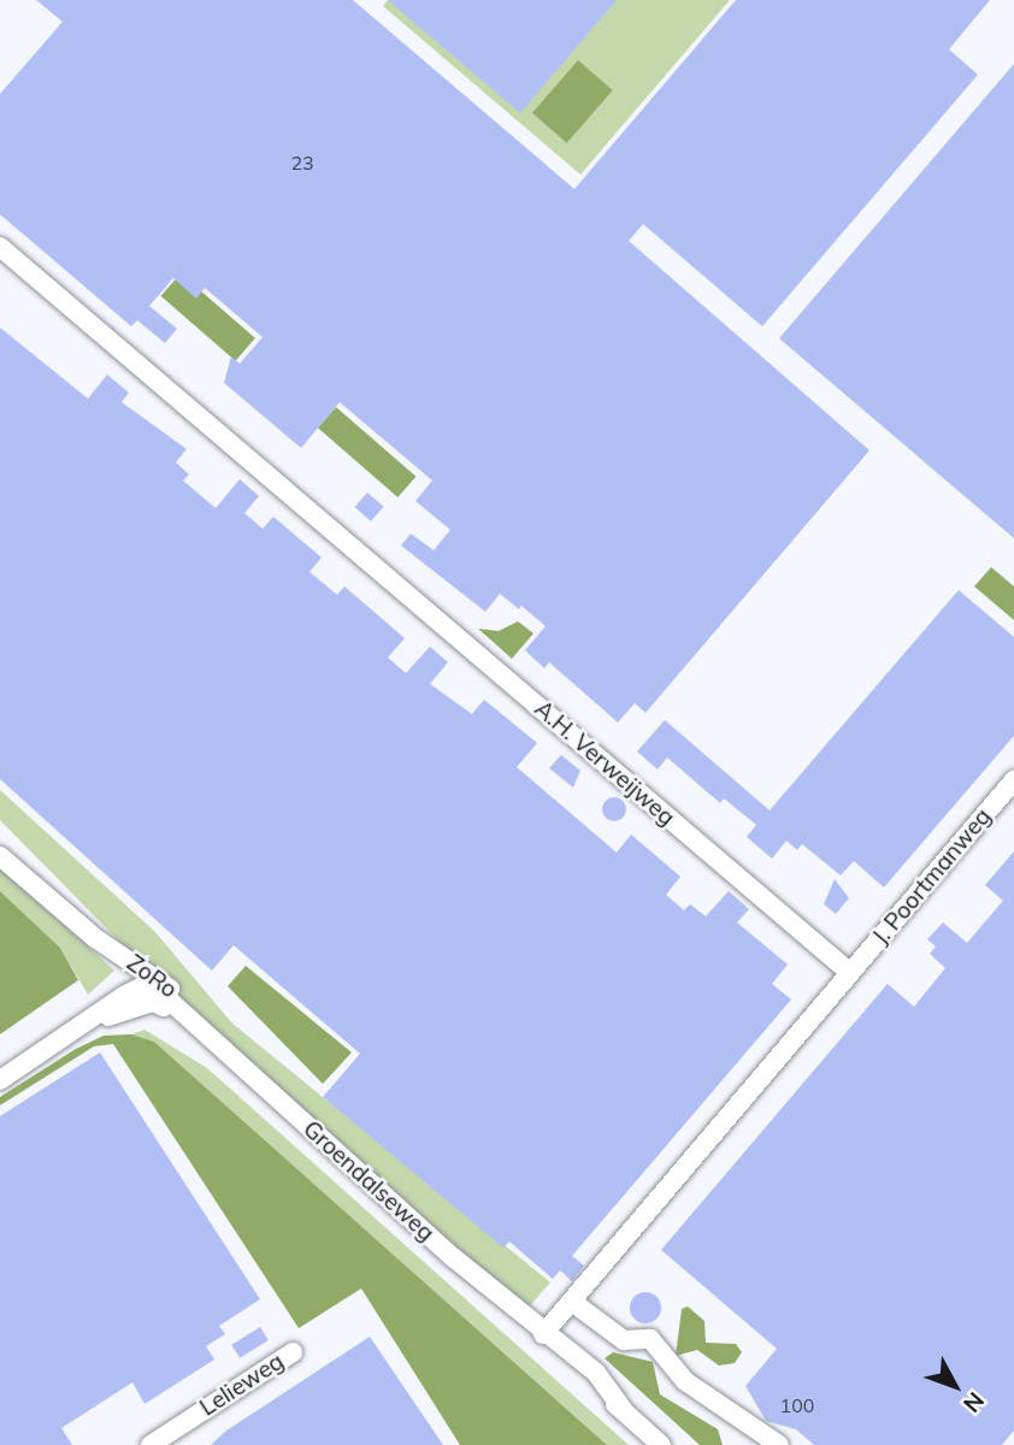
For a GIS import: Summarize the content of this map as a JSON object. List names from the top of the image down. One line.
{"streets":{"street":["A.H. Verweijweg","J. Poortmanweg","ZoRo","Groendalseweg","Lelieweg"]},"crossings":[["A.H. Verweijweg","J. Poortmanweg"],["ZoRo","Groendalseweg"]],"house_numbers":["23","100"],"north":"bottom right"}
